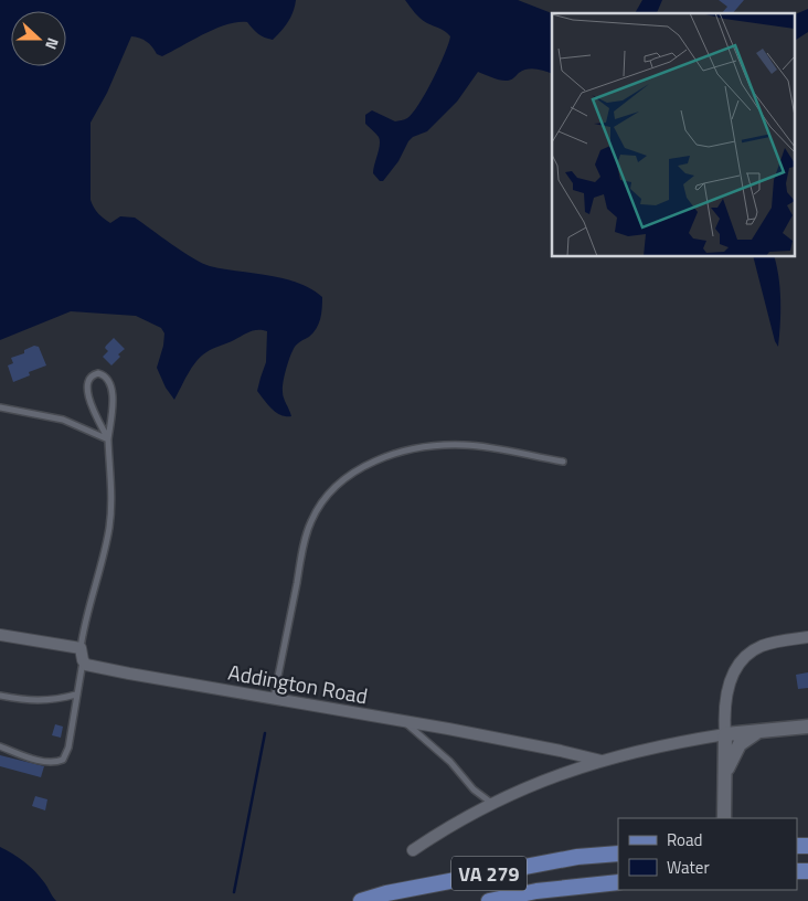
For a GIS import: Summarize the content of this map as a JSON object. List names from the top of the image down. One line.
{"streets":{"main road":["VA 279"],"street":["Addington Road"]},"legend":["Road","Water"],"north":"right"}
